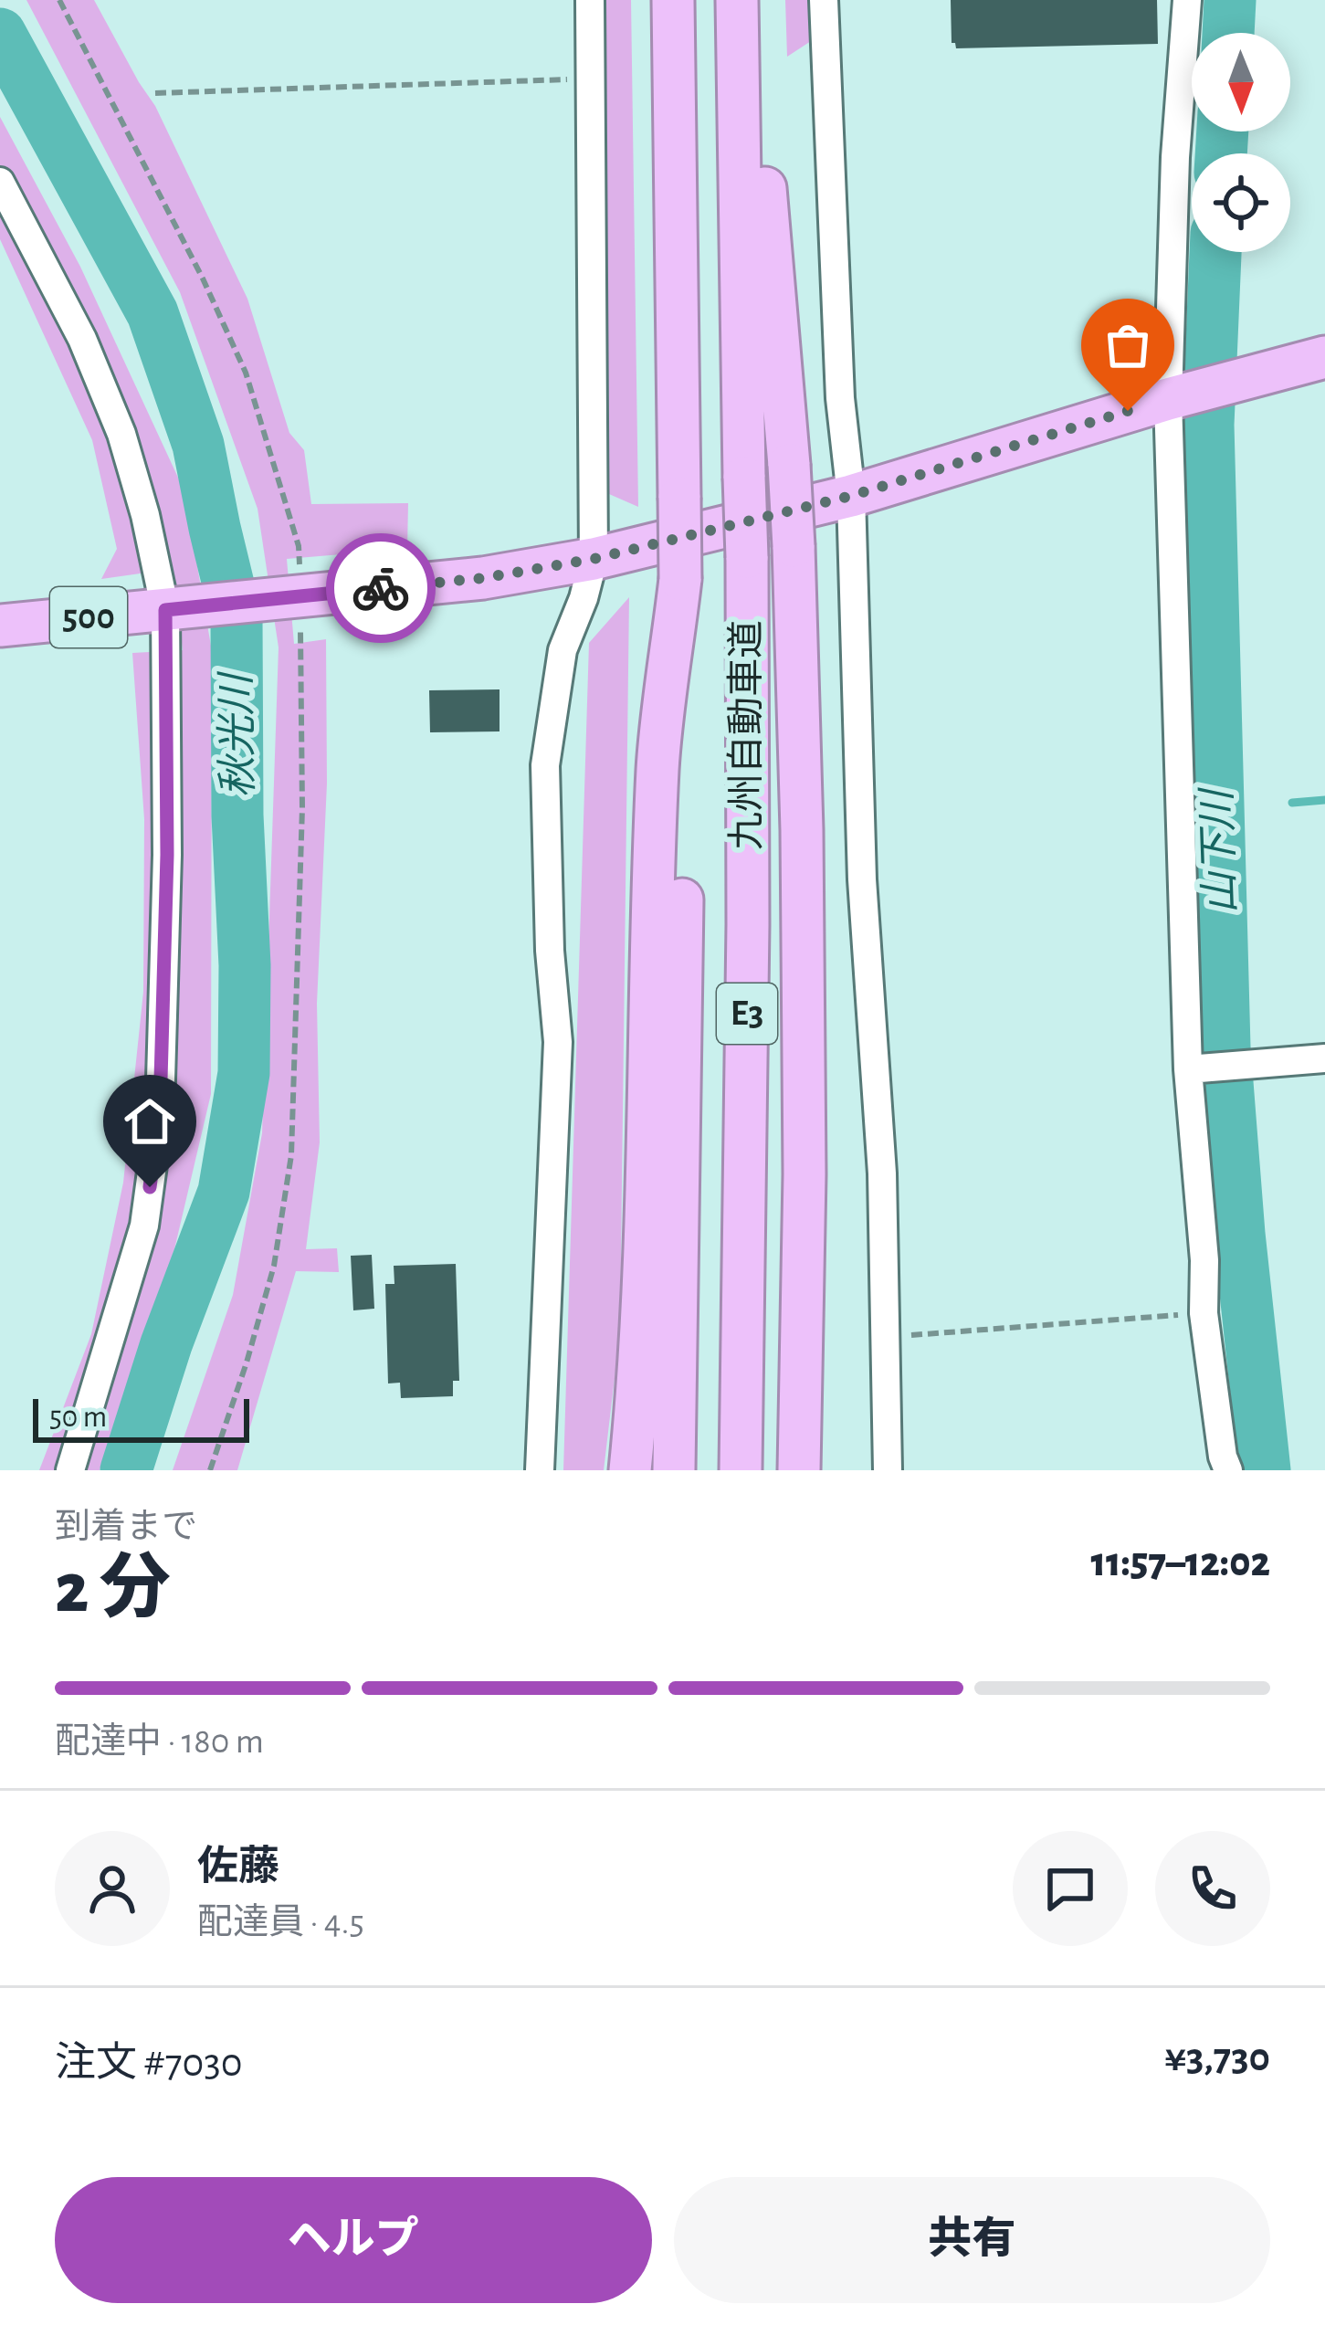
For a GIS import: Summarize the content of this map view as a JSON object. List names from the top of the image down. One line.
{"streets":{"highway":["500","九州自動車道","E3"]},"water":["秋光川","山下川"],"scale_bar":"50 m","north":"bottom","page":{"scale":"50 m","heading":["2 分","到着まで","11:57–12:02"],"panel":["佐藤","配達員 · 4.5","注文 #7030","¥3,730"],"bar":"配達中 · 180 m","buttons":["ヘルプ","共有"]}}
